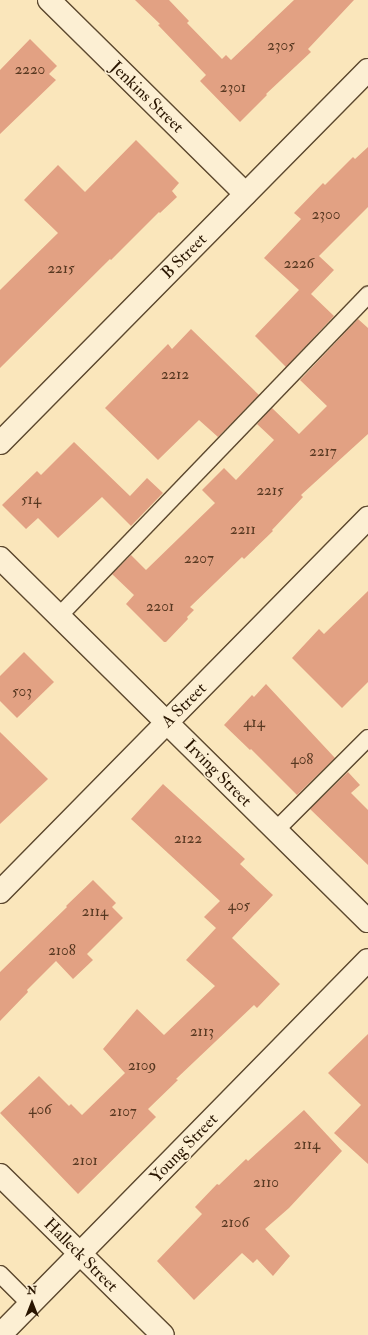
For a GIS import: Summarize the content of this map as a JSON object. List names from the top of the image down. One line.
{"streets":{"street":["Jenkins Street","B Street","A Street","Irving Street","Young Street","Halleck Street"]},"crossings":[["Jenkins Street","B Street"],["A Street","Irving Street"],["Young Street","Halleck Street"]],"house_numbers":["2305","2220","2301","2300","2226","2215","2212","2217","2215","514","2211","2207","2201","503","414","408","2122","405","2114","2108","2113","2109","406","2107","2114","2101","2110","2106"],"north":"top"}
